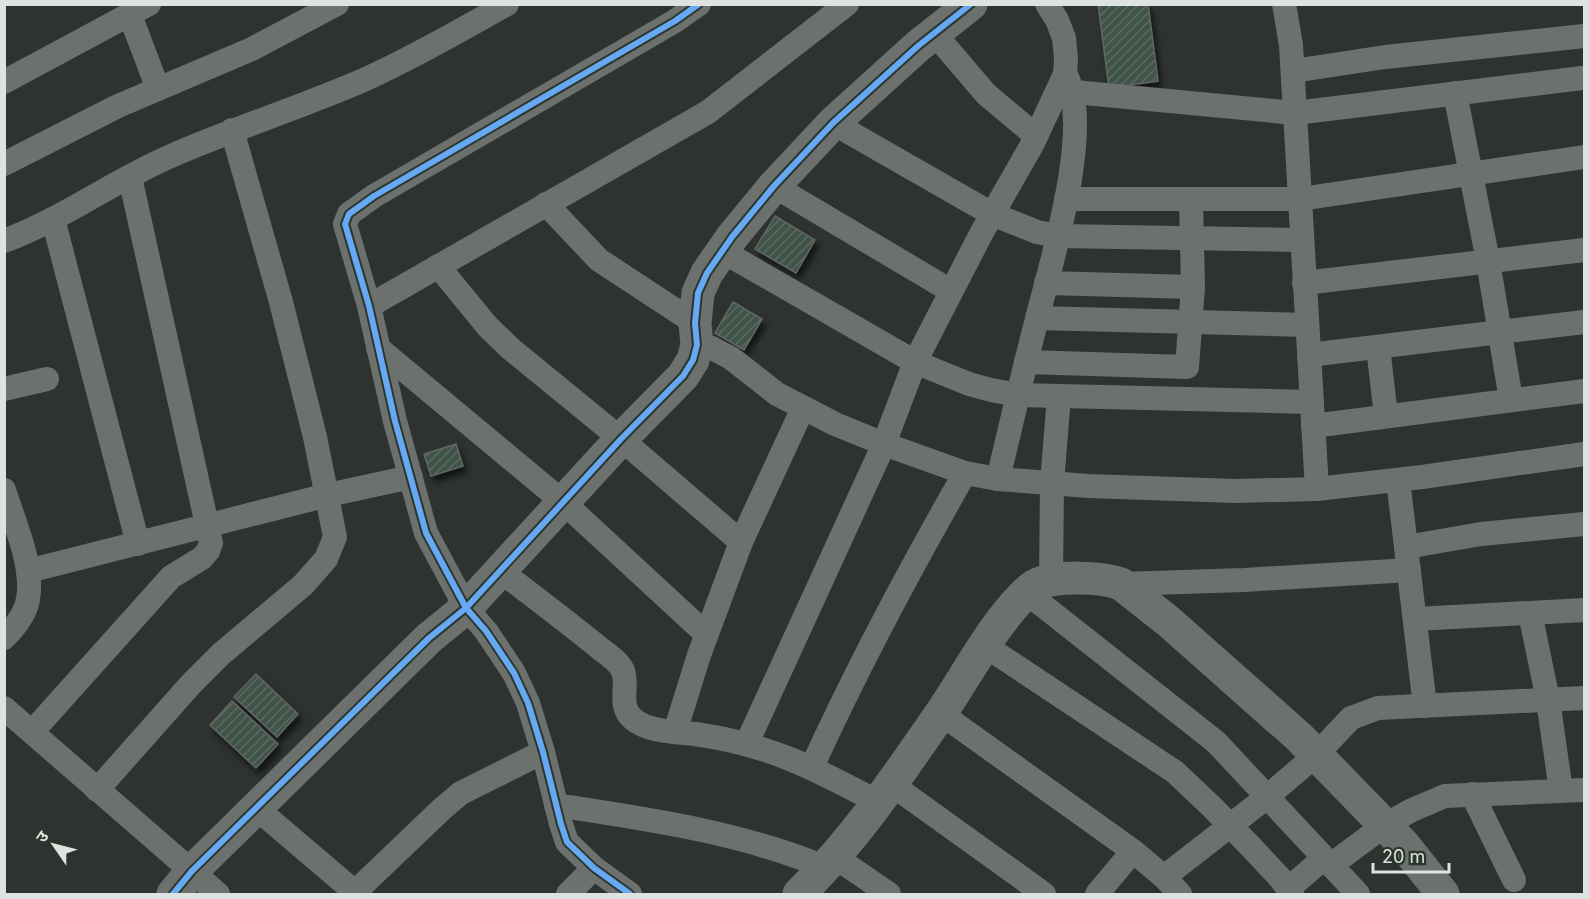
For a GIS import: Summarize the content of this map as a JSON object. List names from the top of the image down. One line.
{"scale_bar":"20 m","north":"top left"}
